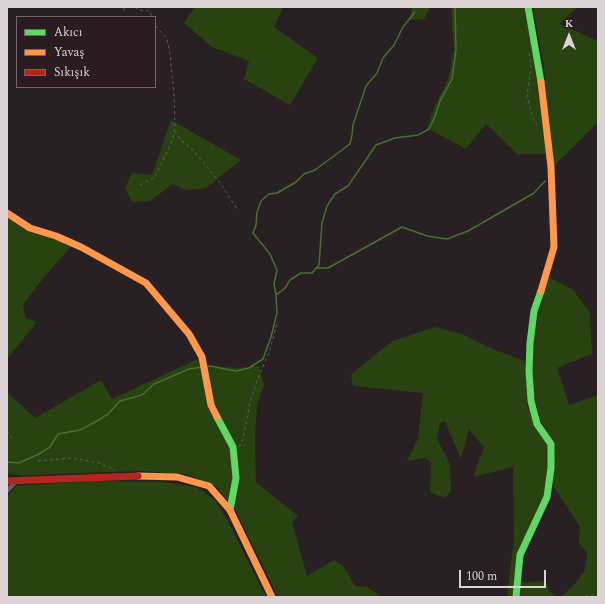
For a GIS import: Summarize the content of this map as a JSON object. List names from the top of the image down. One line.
{"legend":["Akıcı","Yavaş","Sıkışık"],"scale_bar":"100 m","north":"top"}
